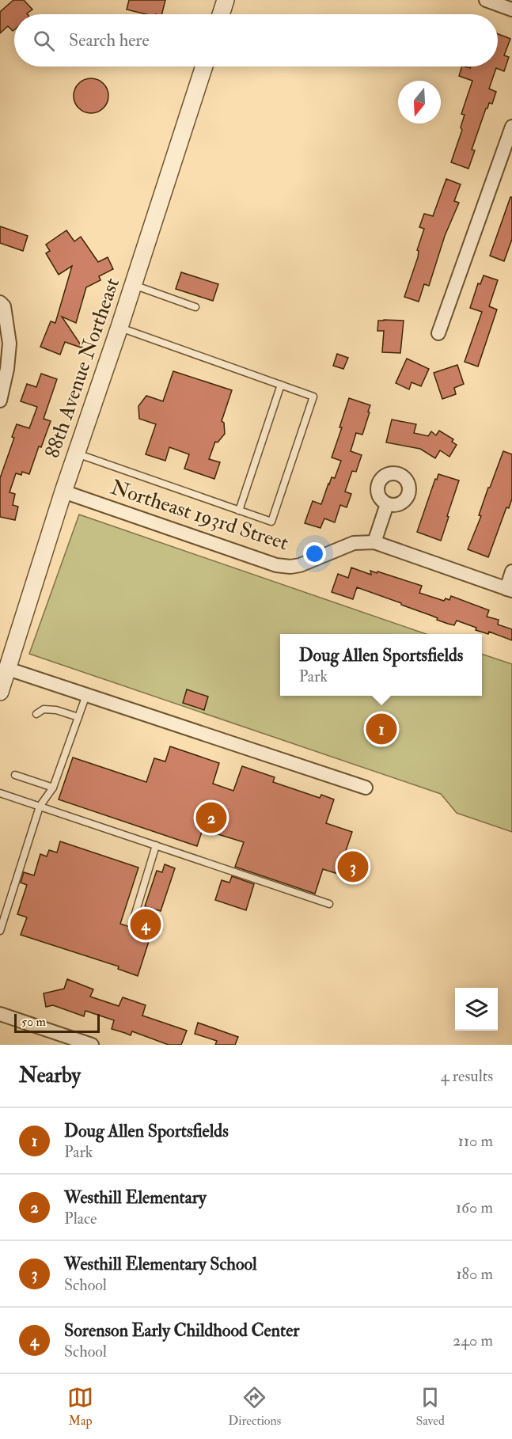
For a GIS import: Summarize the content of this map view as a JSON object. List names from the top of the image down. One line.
{"streets":{"street":["88th Avenue Northeast","Northeast 193rd Street"]},"crossings":[["88th Avenue Northeast","Northeast 193rd Street"]],"scale_bar":"50 m","north":"bottom","page":{"search":"Search here","popup":["Doug Allen Sportsfields","Park"],"pins":["1","2","3","4"],"scale":"50 m","heading":["Nearby","4 results"],"list":[{"mark":"1","name":"Doug Allen Sportsfields","note":"Park","value":"110 m"},{"mark":"2","name":"Westhill Elementary","note":"Place","value":"160 m"},{"mark":"3","name":"Westhill Elementary School","note":"School","value":"180 m"},{"mark":"4","name":"Sorenson Early Childhood Center","note":"School","value":"240 m"}],"nav":["Map","Directions","Saved"]}}
